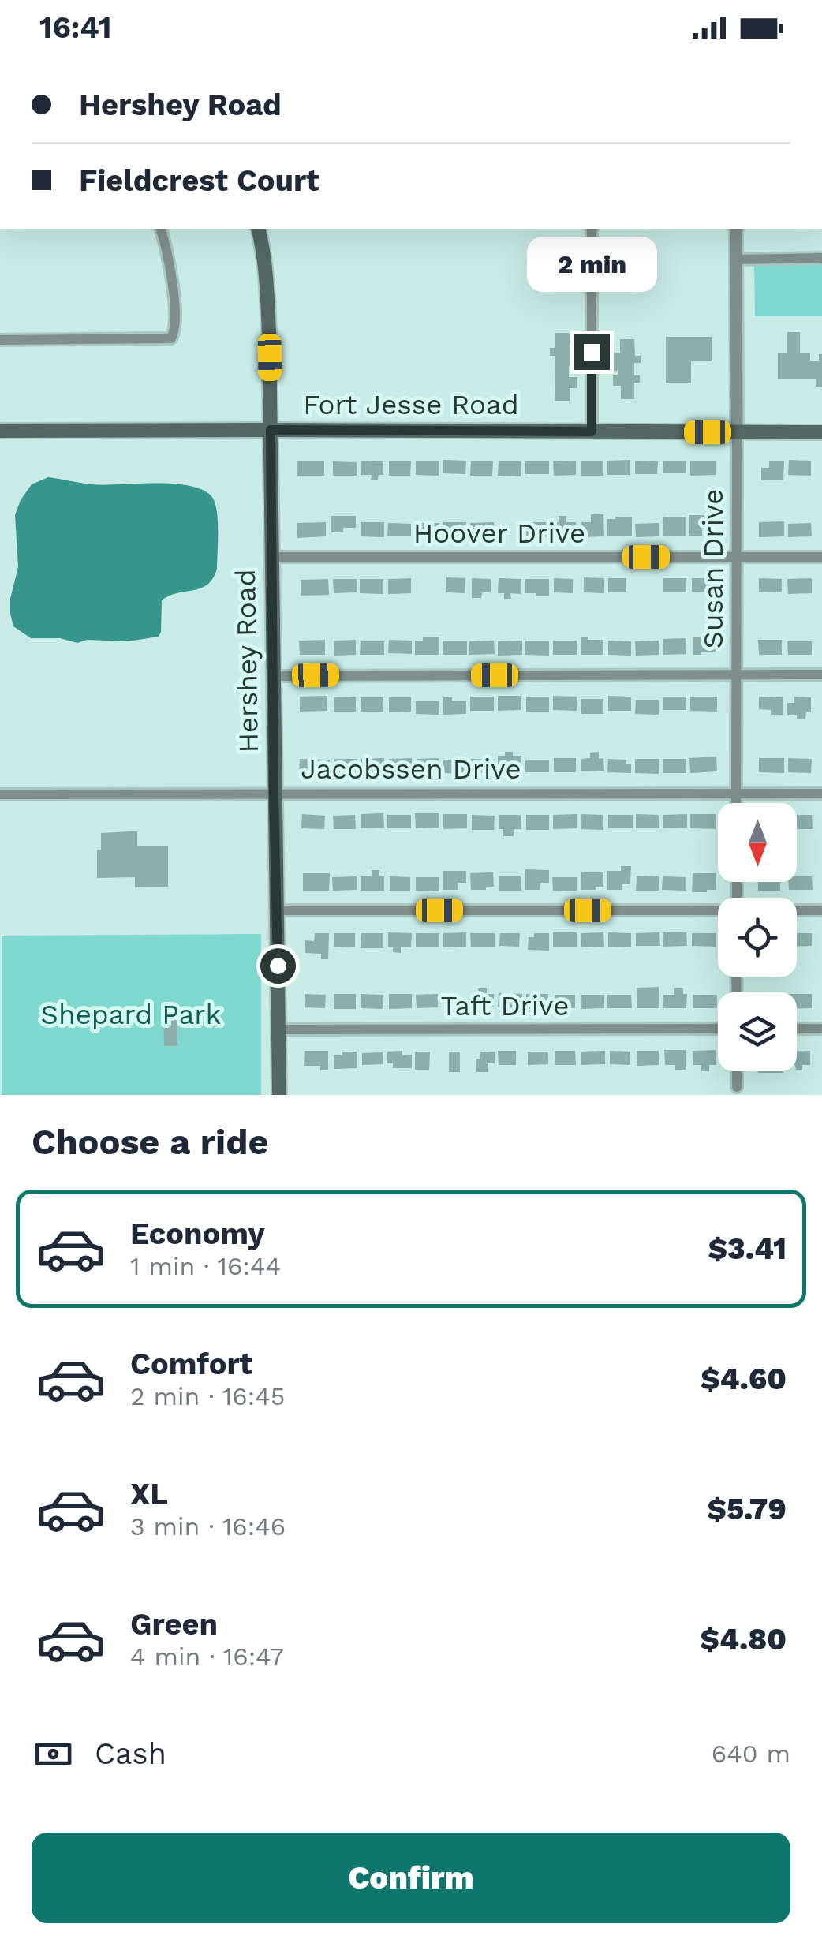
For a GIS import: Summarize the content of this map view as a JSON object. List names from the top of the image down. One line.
{"streets":{"main road":["Fort Jesse Road","Hershey Road"],"street":["Hoover Drive","Susan Drive","Jacobssen Drive","Taft Drive"]},"crossings":[["Fort Jesse Road","Susan Drive"],["Fort Jesse Road","Hershey Road"],["Hoover Drive","Susan Drive"],["Hoover Drive","Hershey Road"],["Susan Drive","Jacobssen Drive"],["Hershey Road","Jacobssen Drive"],["Hershey Road","Taft Drive"]],"parks":["Shepard Park"],"north":"bottom","page":{"status":"16:41","banner":["Hershey Road","Fieldcrest Court"],"bubble":"2 min","heading":"Choose a ride","list":[{"name":"Economy","note":"1 min · 16:44","value":"$3.41"},{"name":"Comfort","note":"2 min · 16:45","value":"$4.60"},{"name":"XL","note":"3 min · 16:46","value":"$5.79"},{"name":"Green","note":"4 min · 16:47","value":"$4.80"}],"pay":["Cash","640 m"],"buttons":"Confirm"}}
